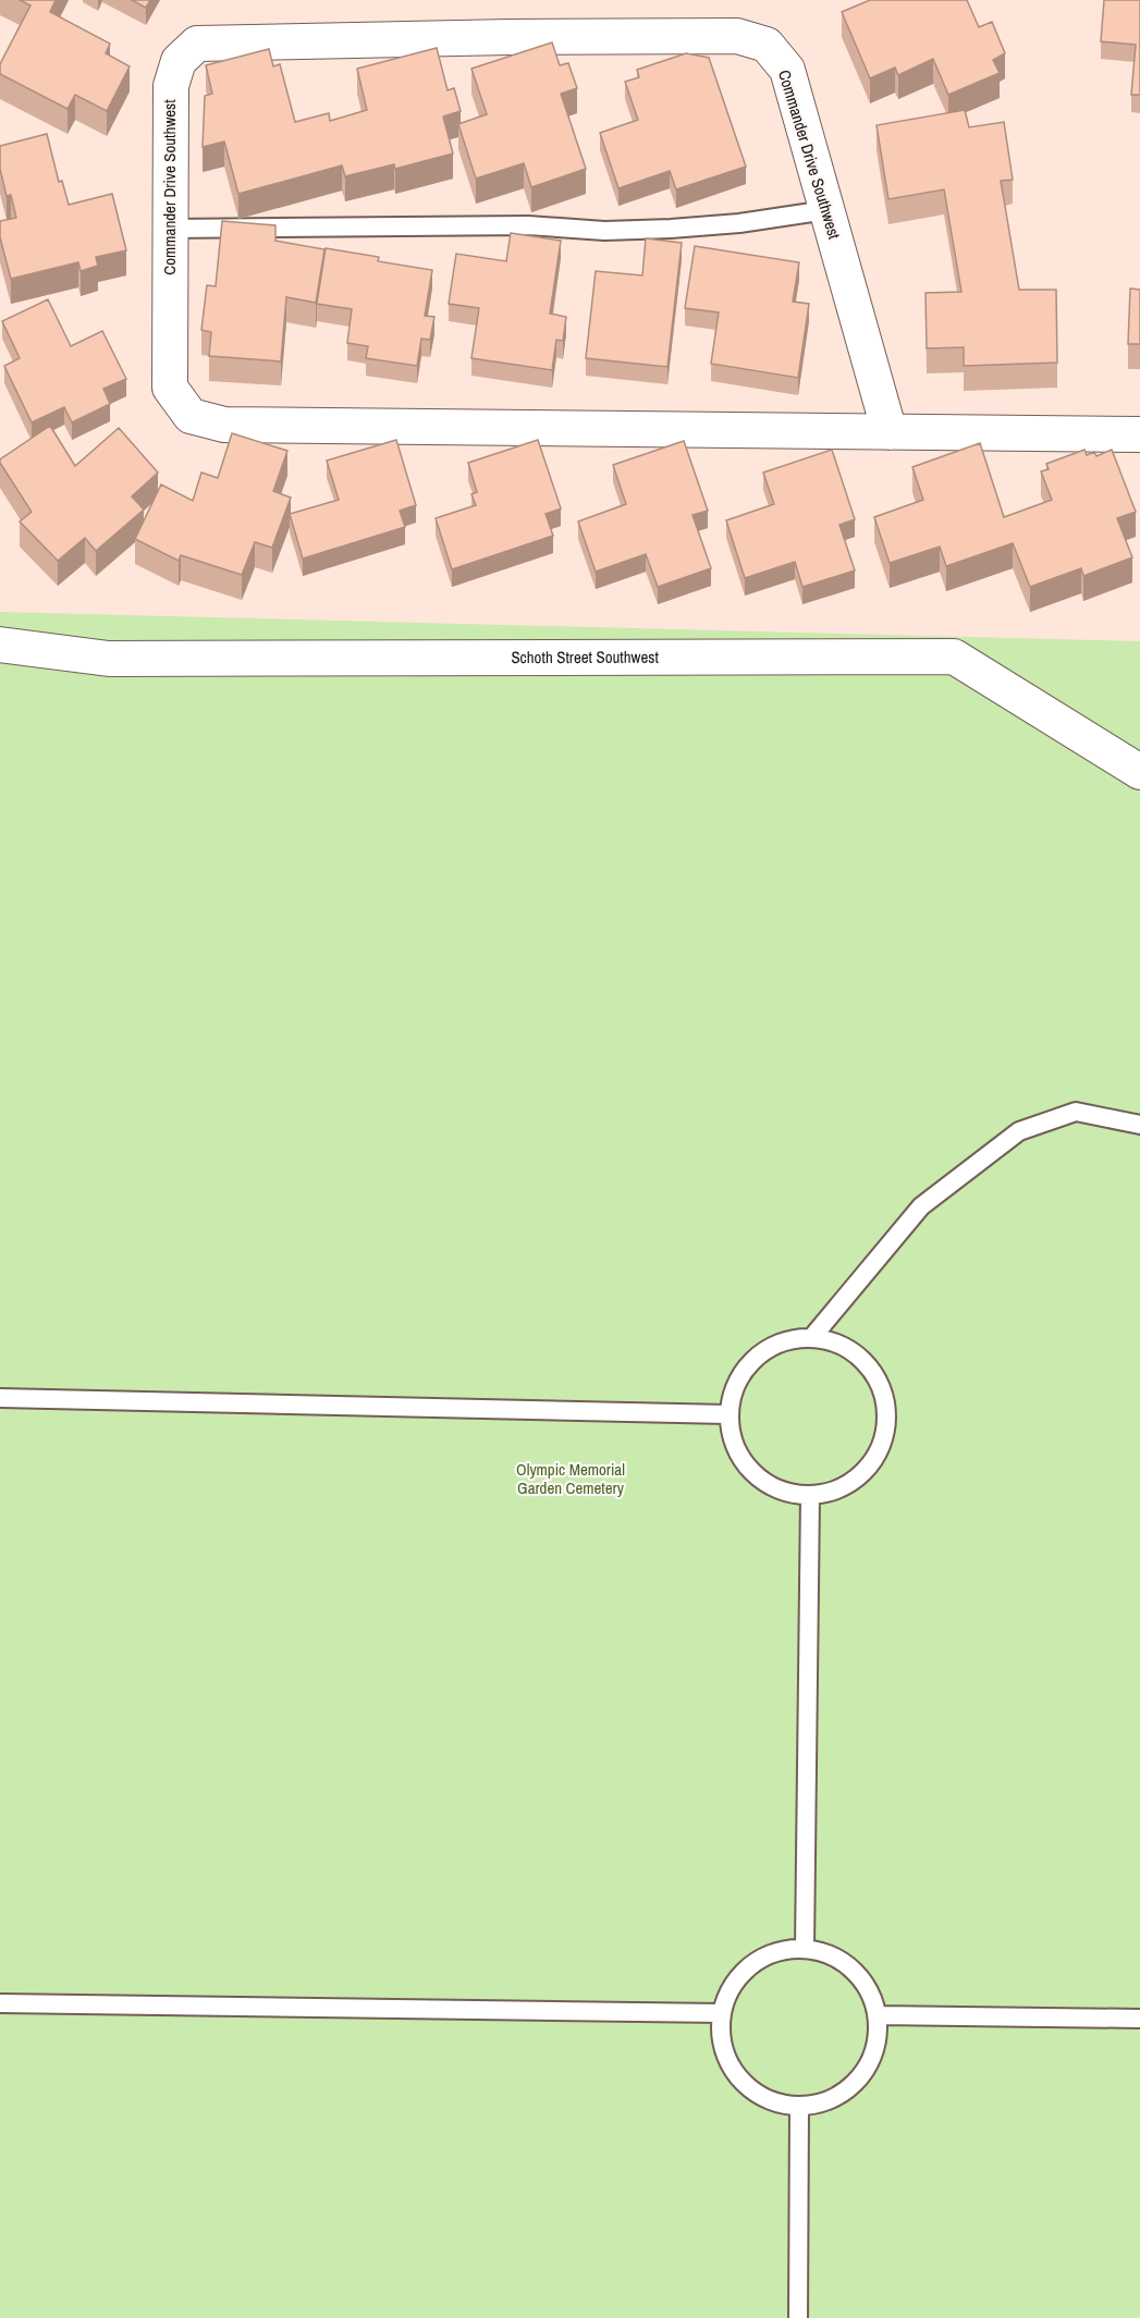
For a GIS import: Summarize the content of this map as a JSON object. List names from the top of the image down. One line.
{"streets":{"street":["Commander Drive Southwest","Schoth Street Southwest"]},"parks":["Olympic Memorial Garden Cemetery"]}
